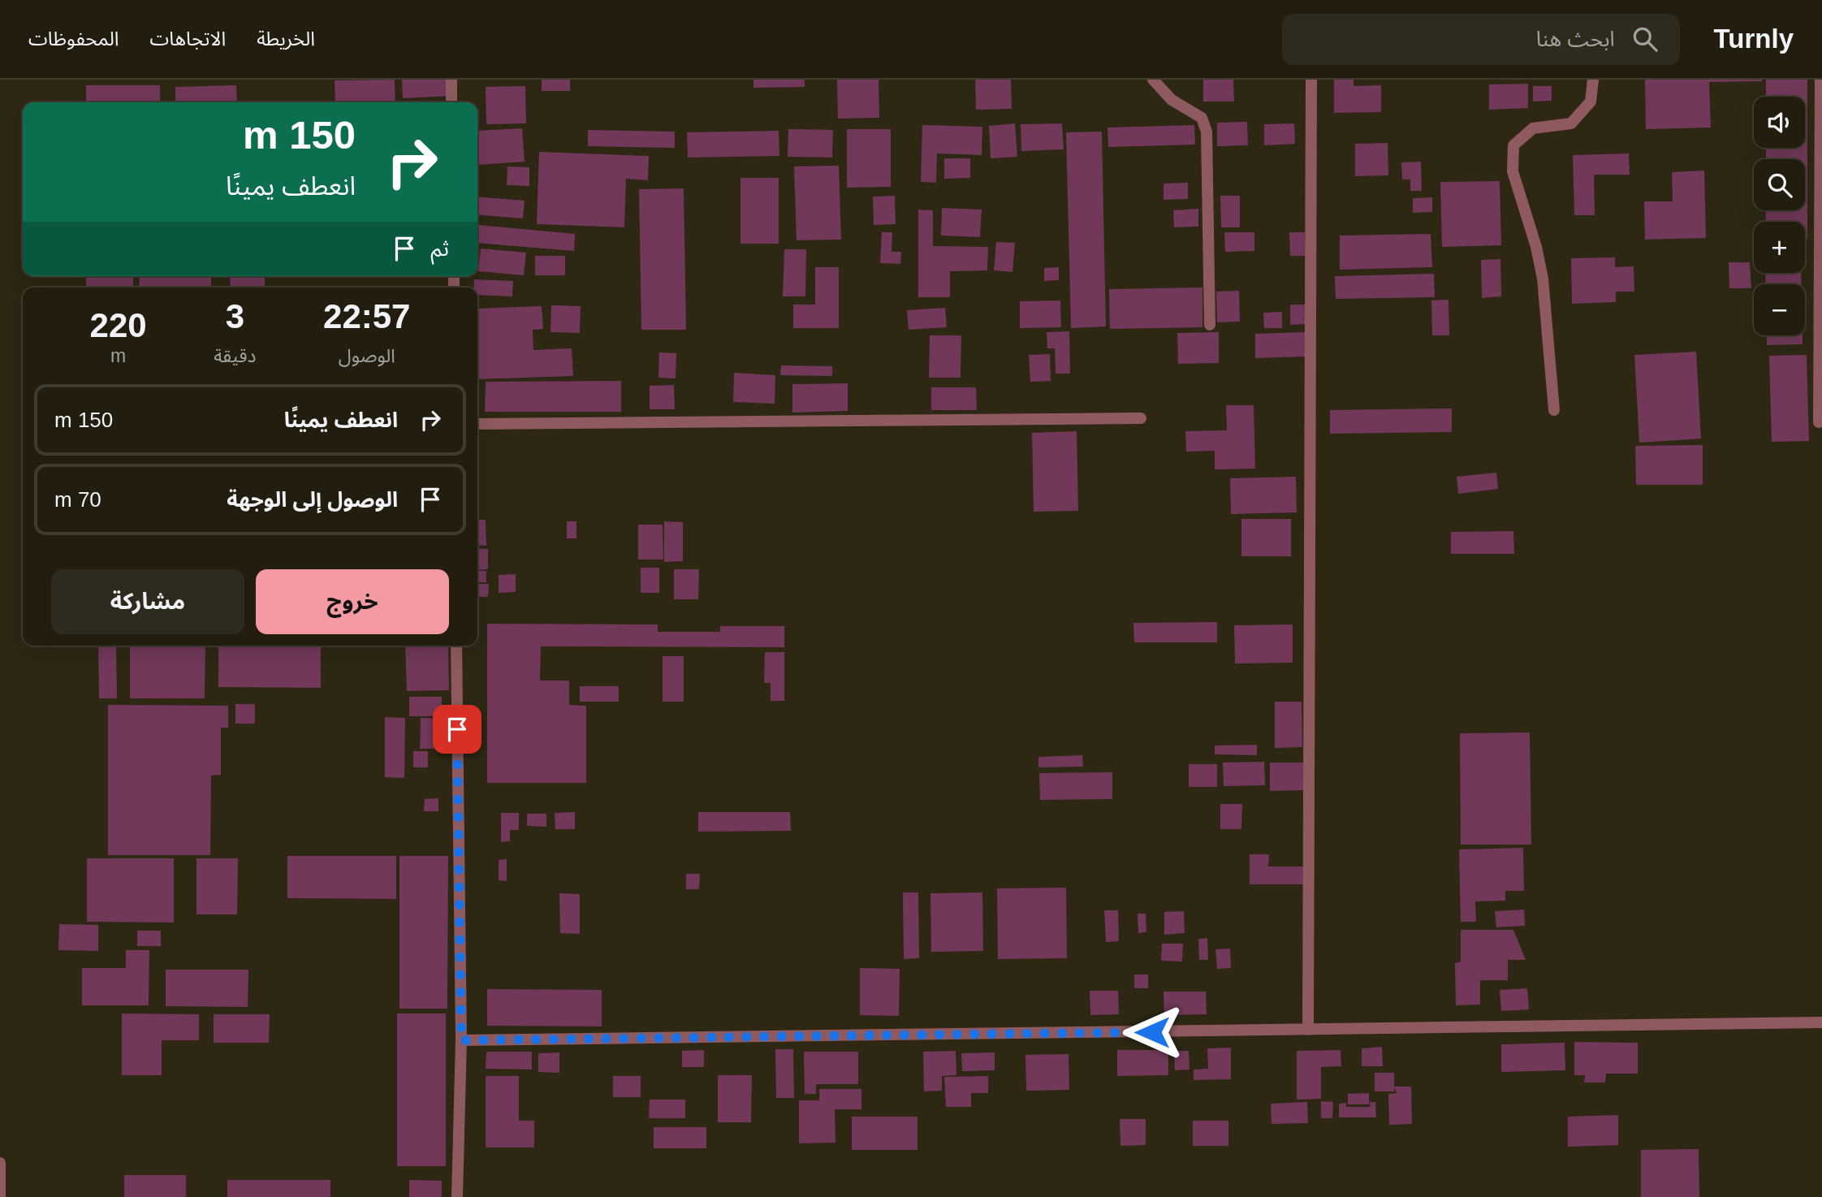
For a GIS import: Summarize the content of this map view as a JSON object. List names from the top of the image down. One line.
{"page":{"header":"Turnly","search":"ابحث هنا","nav":["الخريطة","الاتجاهات","المحفوظات"],"map_buttons":["+","−"],"turn":["150 m","انعطف يمينًا"],"then":"ثم","eta":["22:57","الوصول","3","دقيقة","220","m"],"list":[{"name":"انعطف يمينًا","value":"150 m"},{"name":"الوصول إلى الوجهة","value":"70 m"}],"buttons":["خروج","مشاركة"]}}
